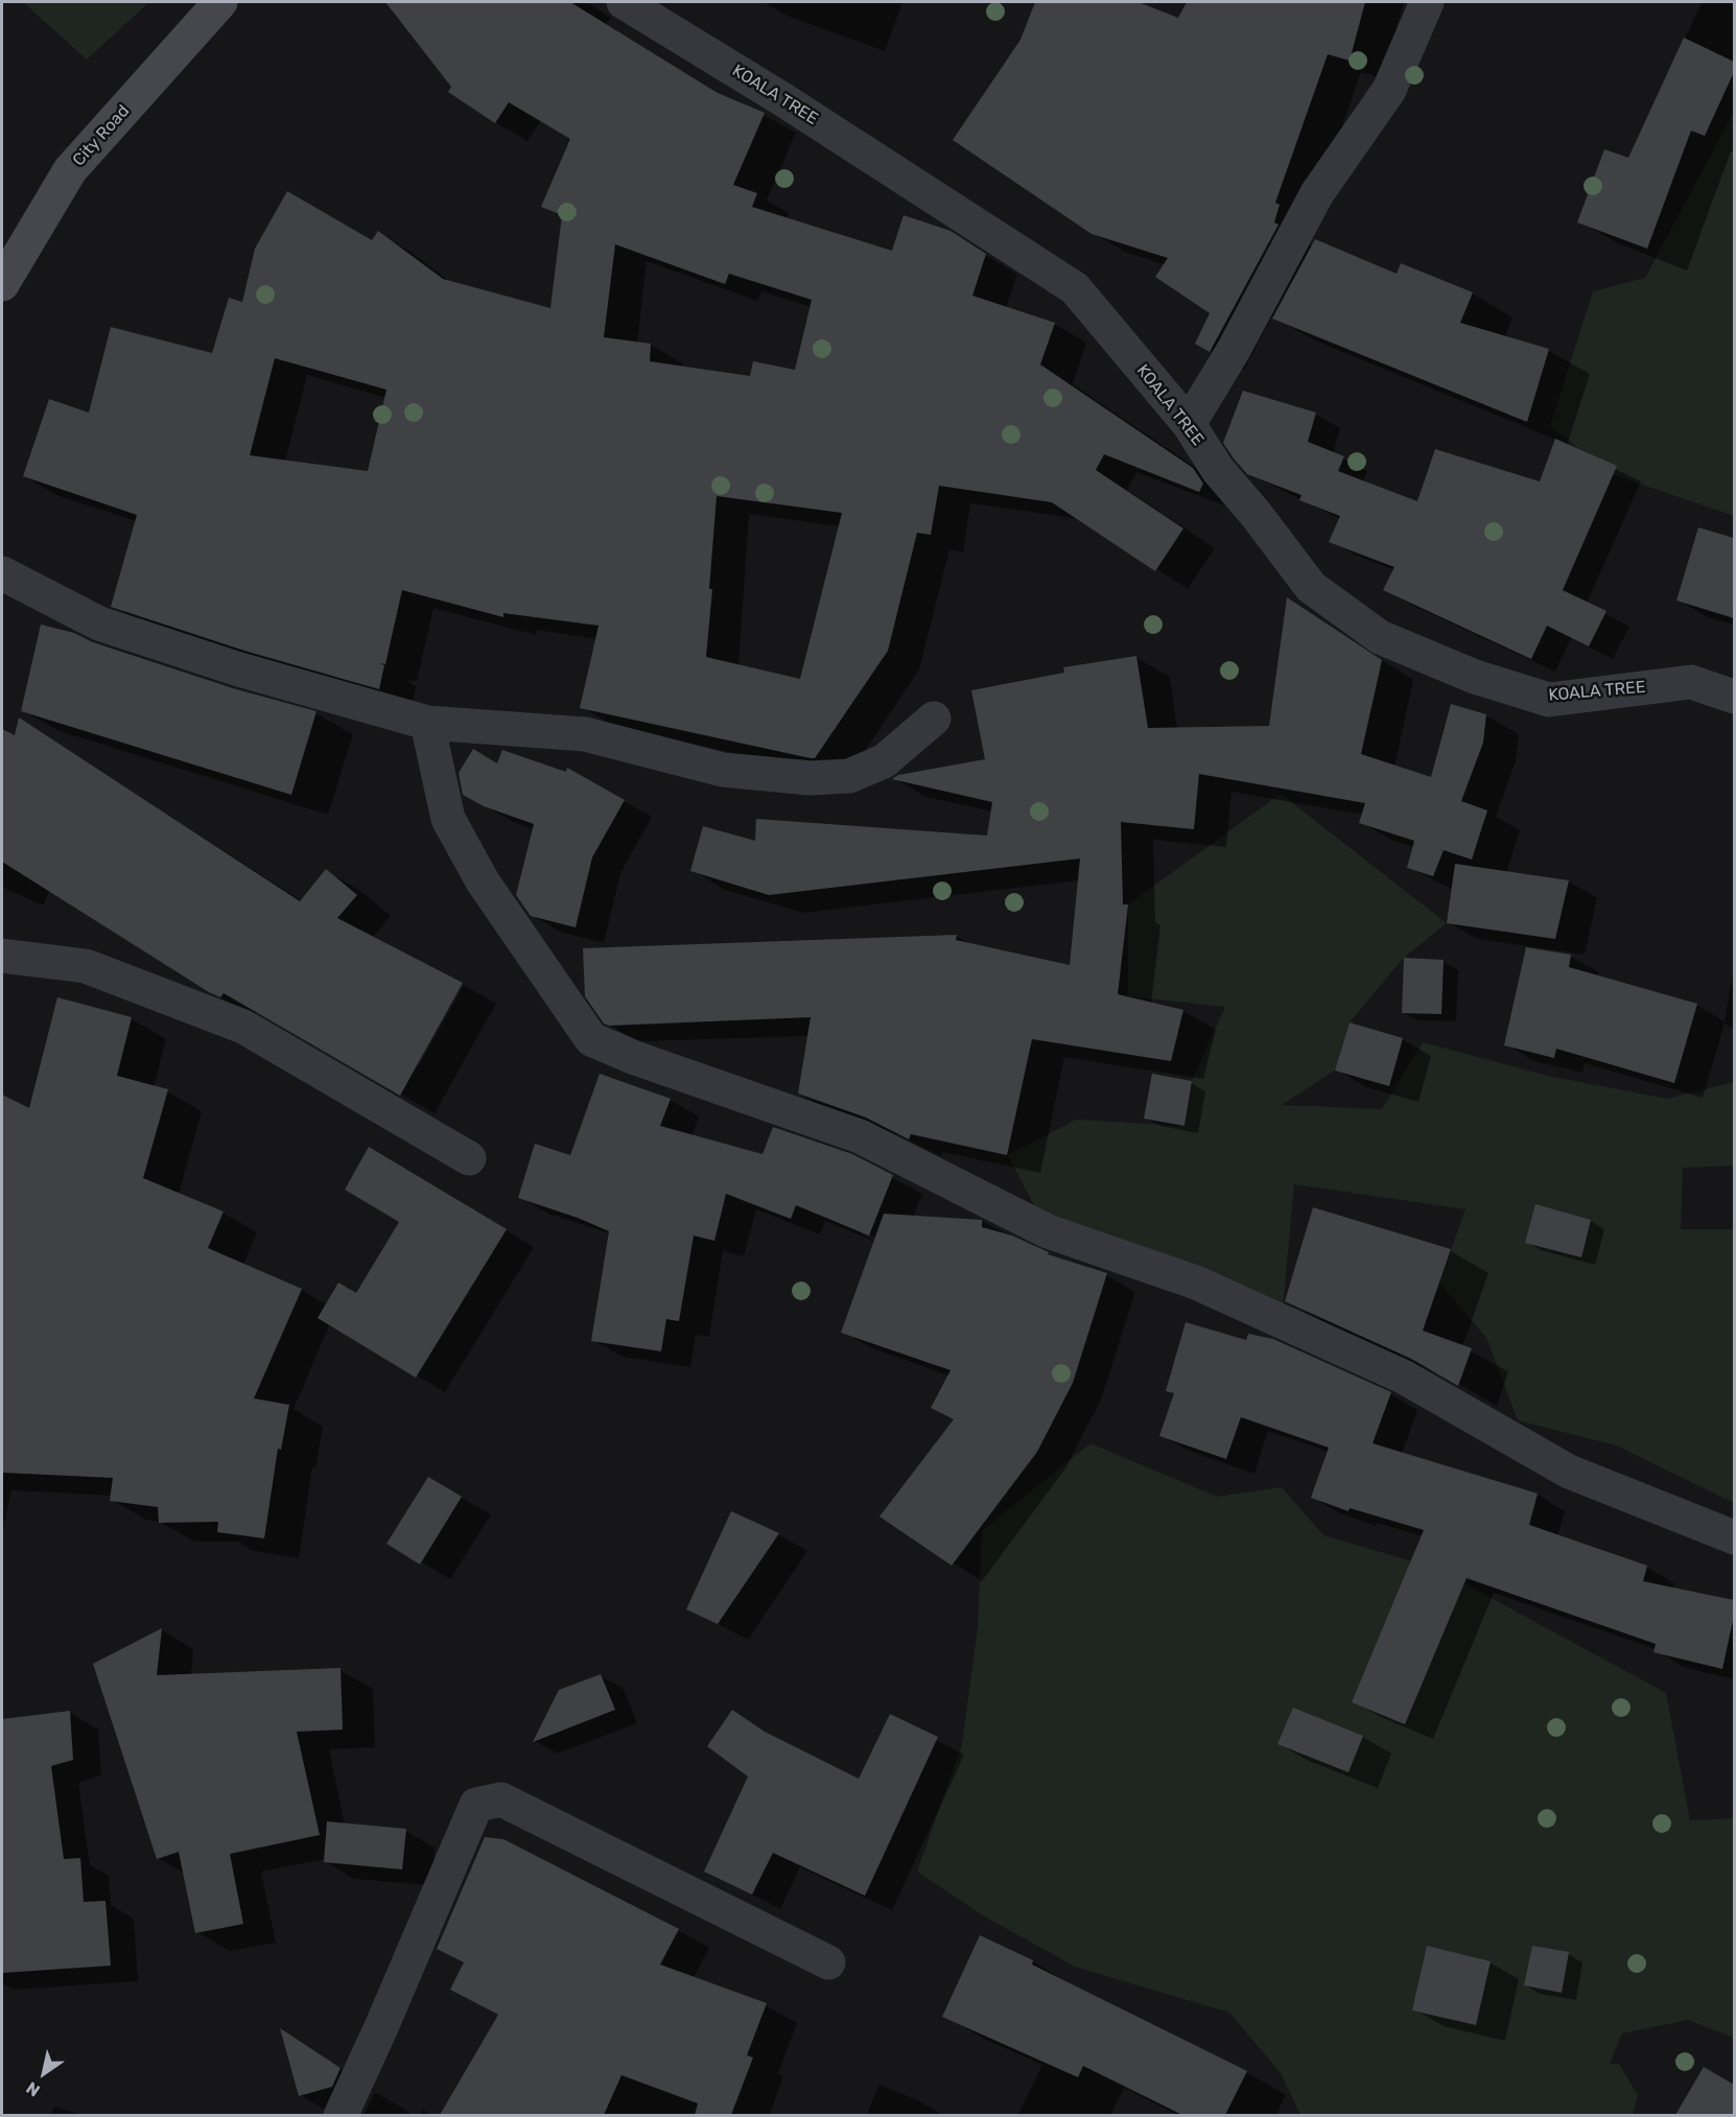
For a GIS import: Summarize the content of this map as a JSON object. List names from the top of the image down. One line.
{"streets":{"main road":["City Road"],"street":["KOALA TREE"]},"north":"bottom left"}
